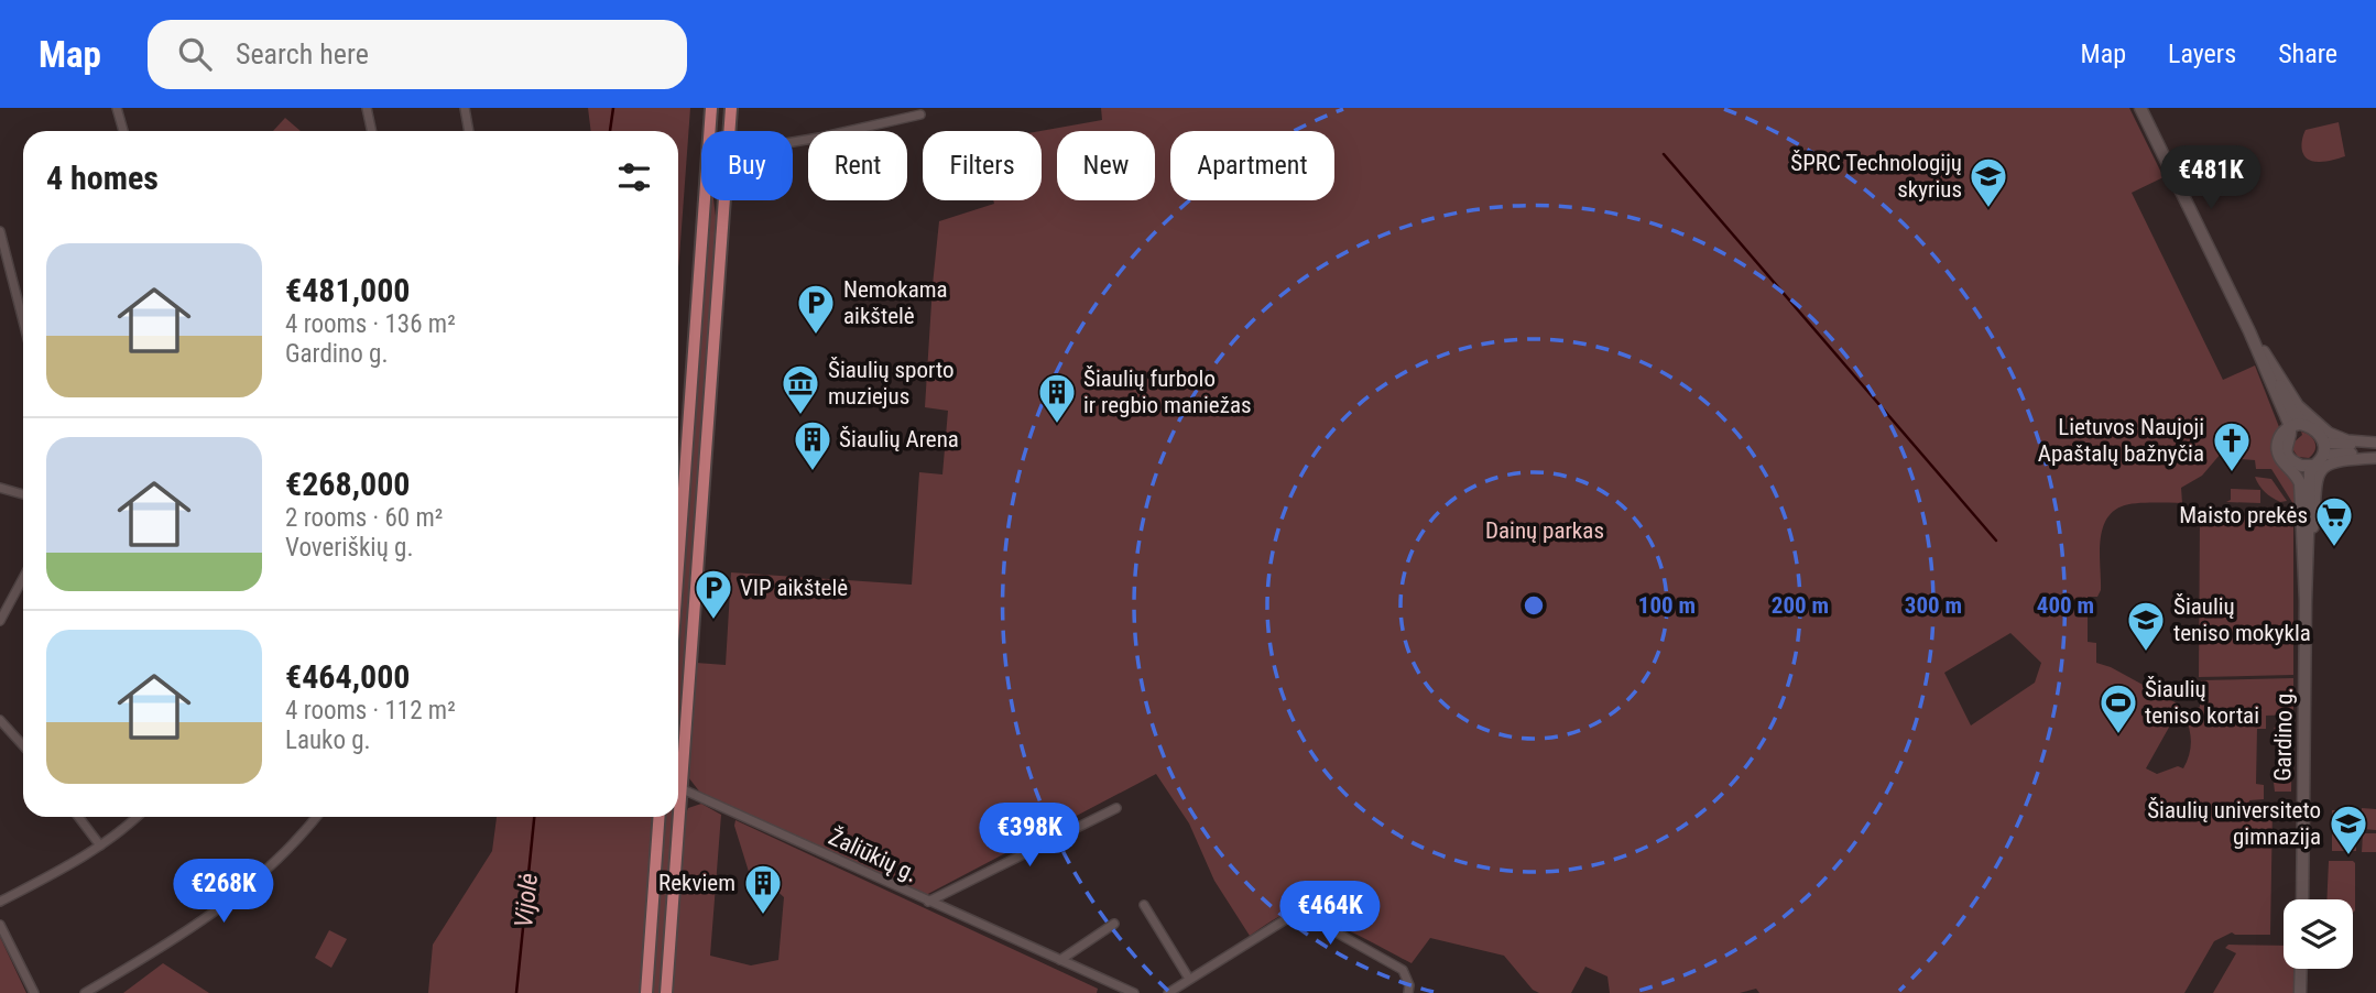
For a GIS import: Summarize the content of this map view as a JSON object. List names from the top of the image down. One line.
{"streets":{"main road":["Gardino g."],"street":["Žaliūkių g."]},"water":["Vijolė"],"parks":["Dainų parkas"],"places":{"school or university":["ŠPRC Technologijų skyrius","Šiaulių teniso mokykla","Šiaulių universiteto gimnazija"],"parking":["Nemokama aikštelė","VIP aikštelė"],"museum":["Šiaulių sporto muziejus"],"building":["Šiaulių furbolo ir regbio maniežas","Šiaulių Arena","Rekviem"],"church":["Lietuvos Naujoji Apaštalų bažnyčia"],"supermarket":["Maisto prekės"],"sports":["Šiaulių teniso kortai"]},"page":{"header":"Map","search":"Search here","nav":["Map","Layers","Share"],"chip":["Buy","Rent","Filters","New","Apartment"],"heading":"4 homes","price":["€481K","€398K","€268K","€464K"],"list":[{"name":"€481,000","note":"4 rooms · 136 m² · Gardino g."},{"name":"€268,000","note":"2 rooms · 60 m² · Voveriškių g."},{"name":"€464,000","note":"4 rooms · 112 m² · Lauko g."}]},"rings":["100 m","200 m","300 m","400 m"]}
